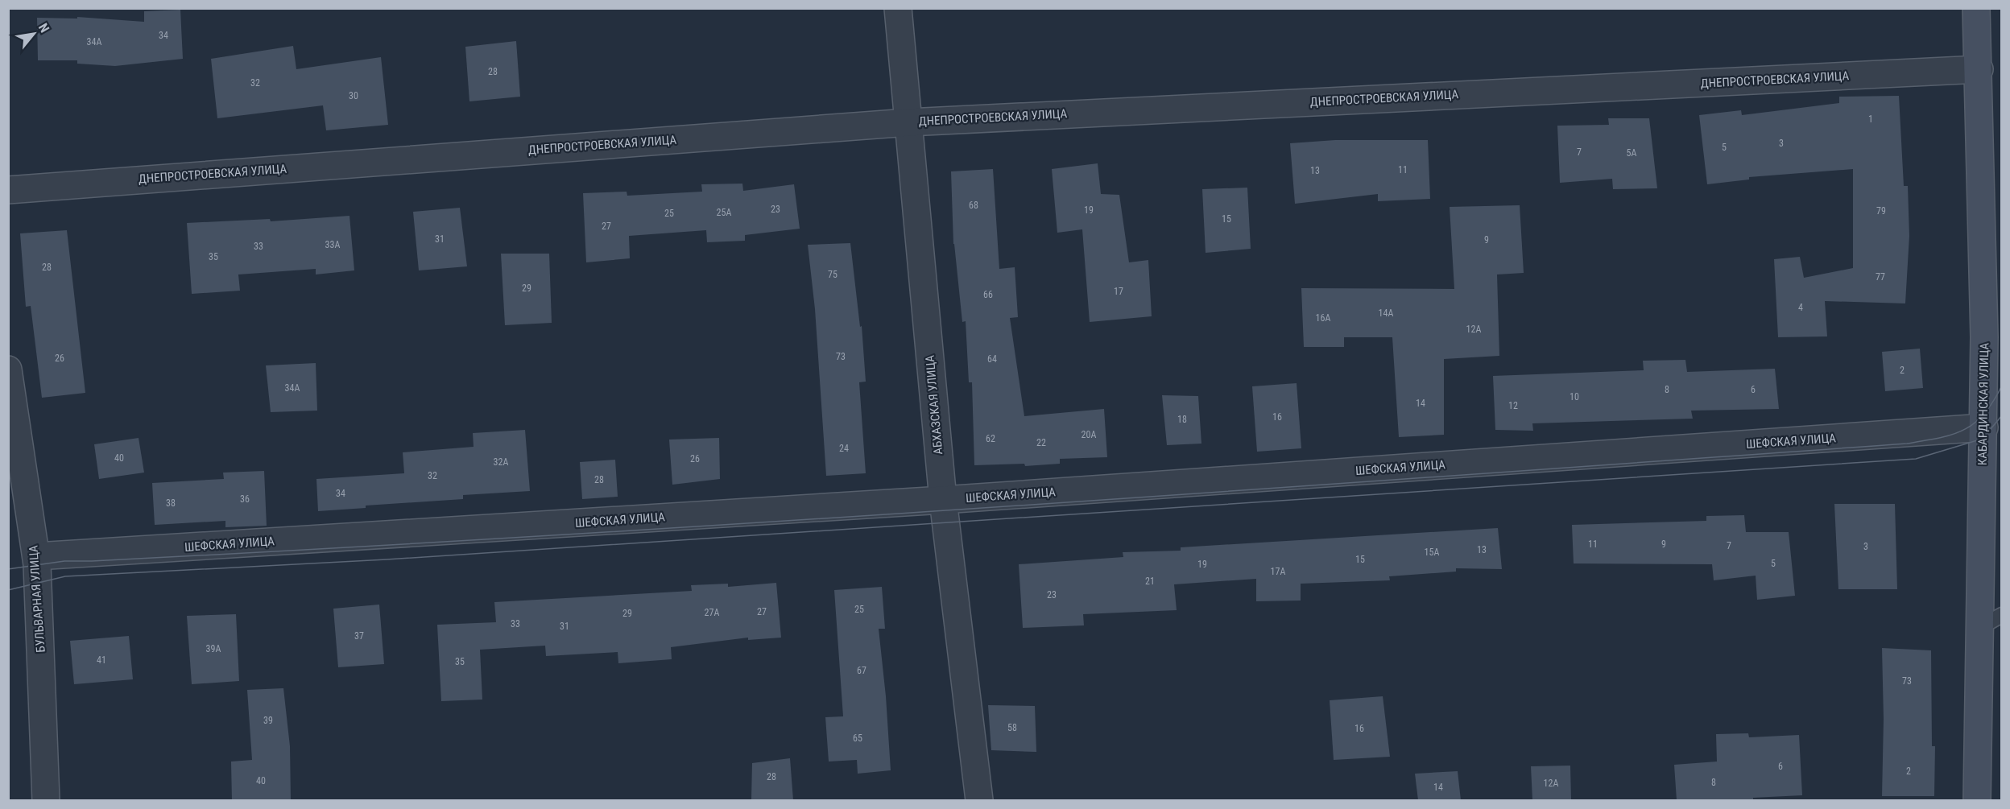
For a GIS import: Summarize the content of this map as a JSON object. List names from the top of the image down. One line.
{"streets":{"street":["ДНЕПРОСТРОЕВСКАЯ УЛИЦА","КАБАРДИНСКАЯ УЛИЦА","АБХАЗСКАЯ УЛИЦА","ШЕФСКАЯ УЛИЦА","БУЛЬВАРНАЯ УЛИЦА"]},"crossings":[["ДНЕПРОСТРОЕВСКАЯ УЛИЦА","КАБАРДИНСКАЯ УЛИЦА"],["ДНЕПРОСТРОЕВСКАЯ УЛИЦА","АБХАЗСКАЯ УЛИЦА"],["КАБАРДИНСКАЯ УЛИЦА","ШЕФСКАЯ УЛИЦА"],["АБХАЗСКАЯ УЛИЦА","ШЕФСКАЯ УЛИЦА"],["ШЕФСКАЯ УЛИЦА","БУЛЬВАРНАЯ УЛИЦА"]],"house_numbers":["34","34А","28","32","30","1","3","5","7","5А","11","13","68","23","19","79","25А","25","15","27","31","9","33А","33","35","28","75","77","29","17","66","4","14А","16А","12А","73","26","64","2","34А","8","6","10","14","12","16","18","20А","62","22","24","40","26","32А","32","28","34","36","38","11","9","7","3","13","15А","15","5","19","17А","21","23","25","27","27А","29","33","31","37","39А","41","35","67","73","39","58","16","65","6","2","28","40","8","12А","14"],"north":"top right"}
